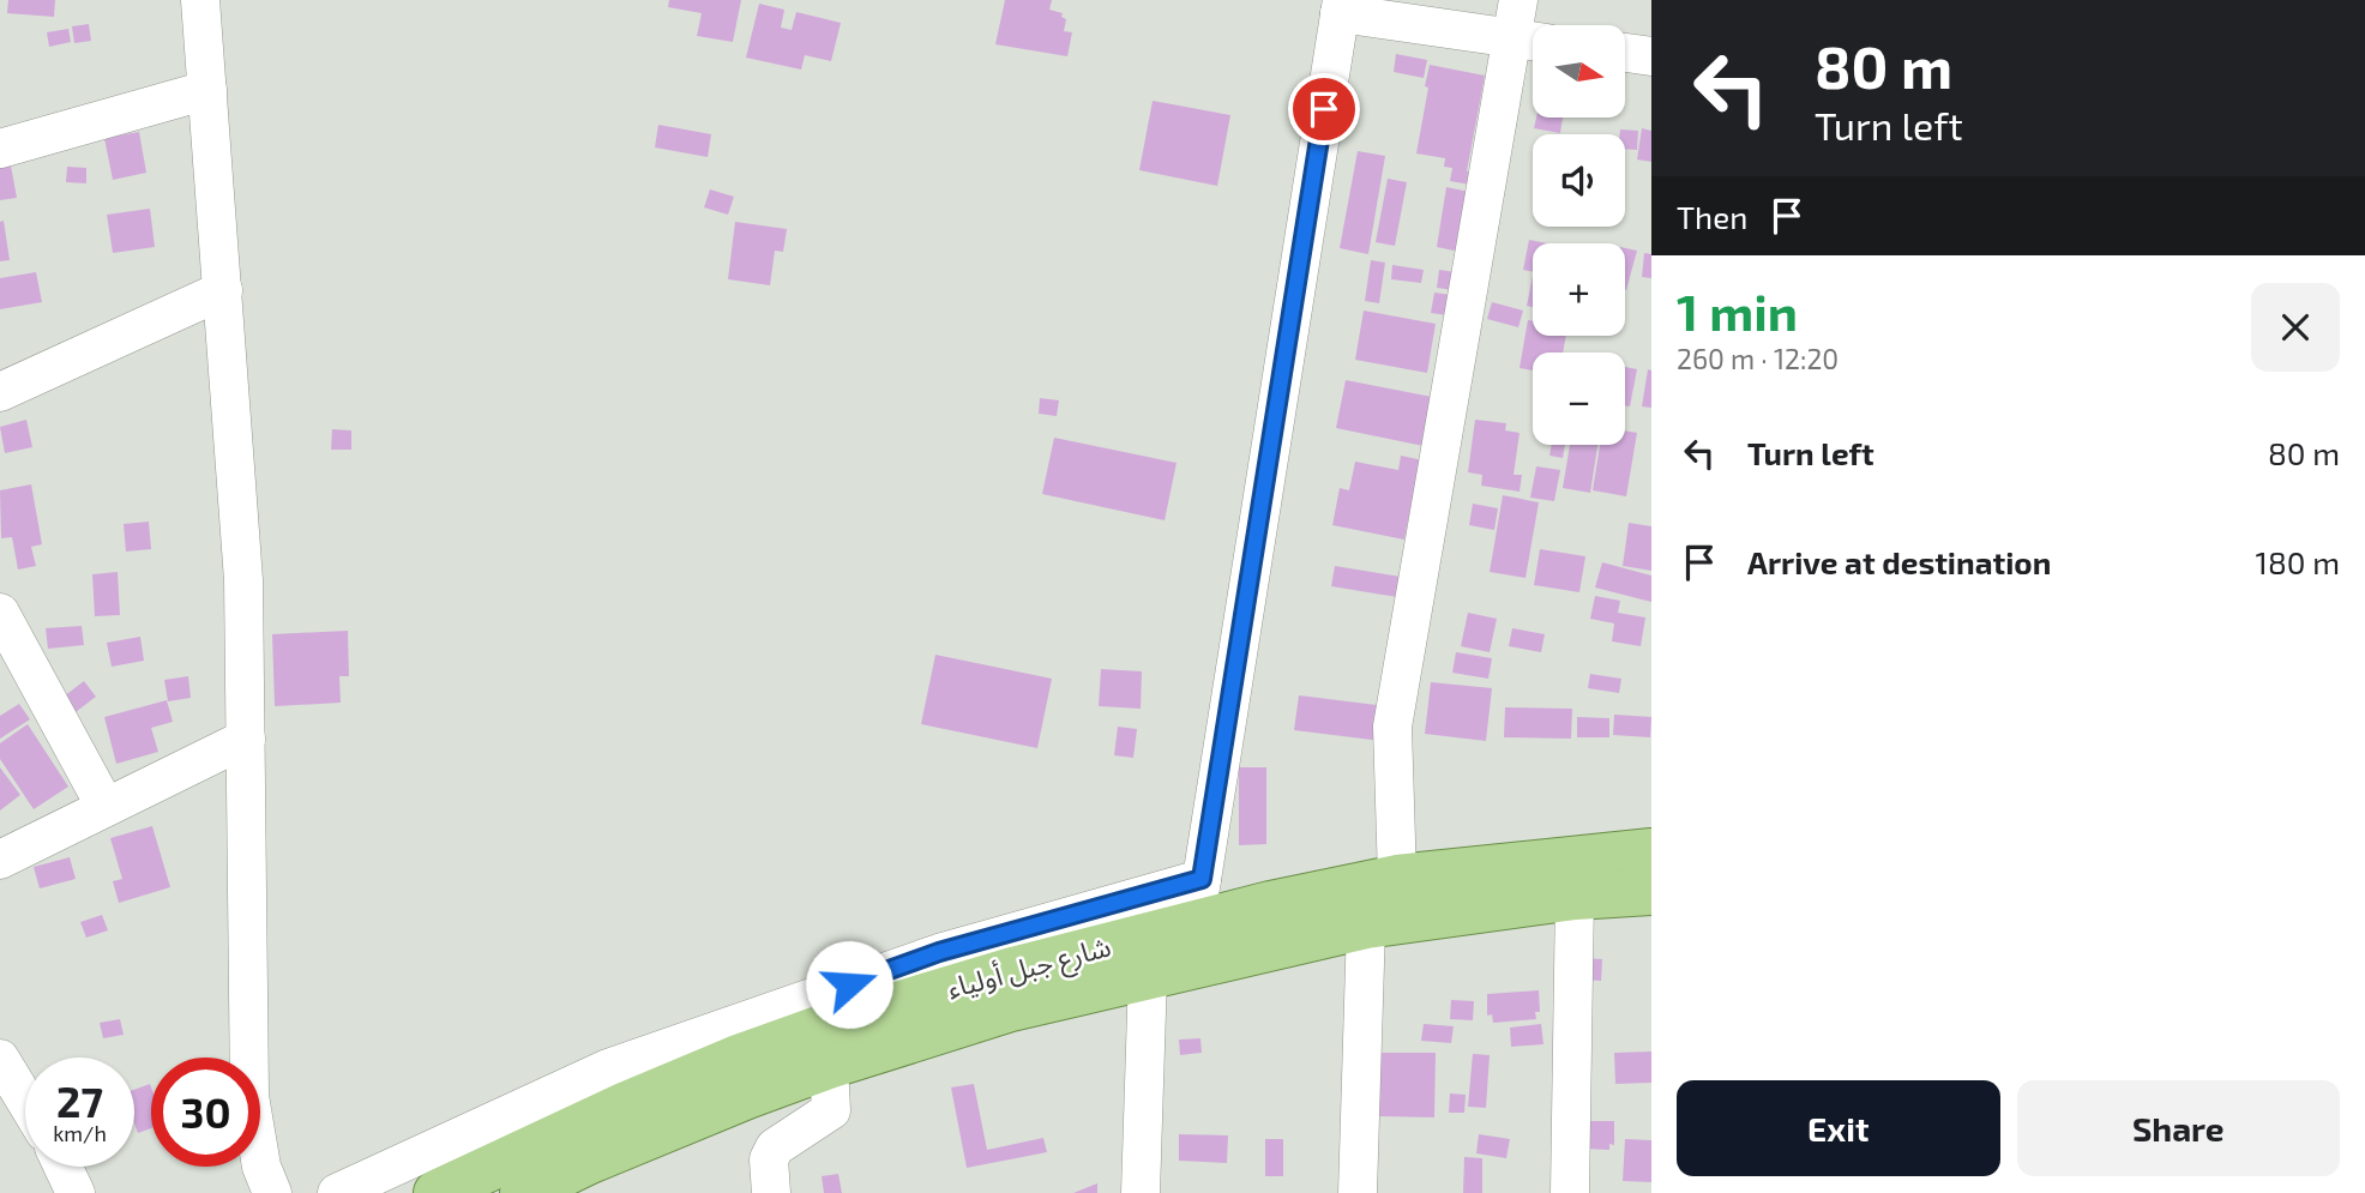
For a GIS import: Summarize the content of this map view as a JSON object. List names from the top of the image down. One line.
{"streets":{"main road":["شارع جبل أولياء"]},"north":"right","page":{"turn":["80 m","Turn left"],"map_buttons":["+","−"],"then":"Then","heading":["1 min","260 m · 12:20"],"list":[{"name":"Turn left","value":"80 m"},{"name":"Arrive at destination","value":"180 m"}],"speed":"27 km/h","limit":"30","buttons":["Exit","Share"]}}
